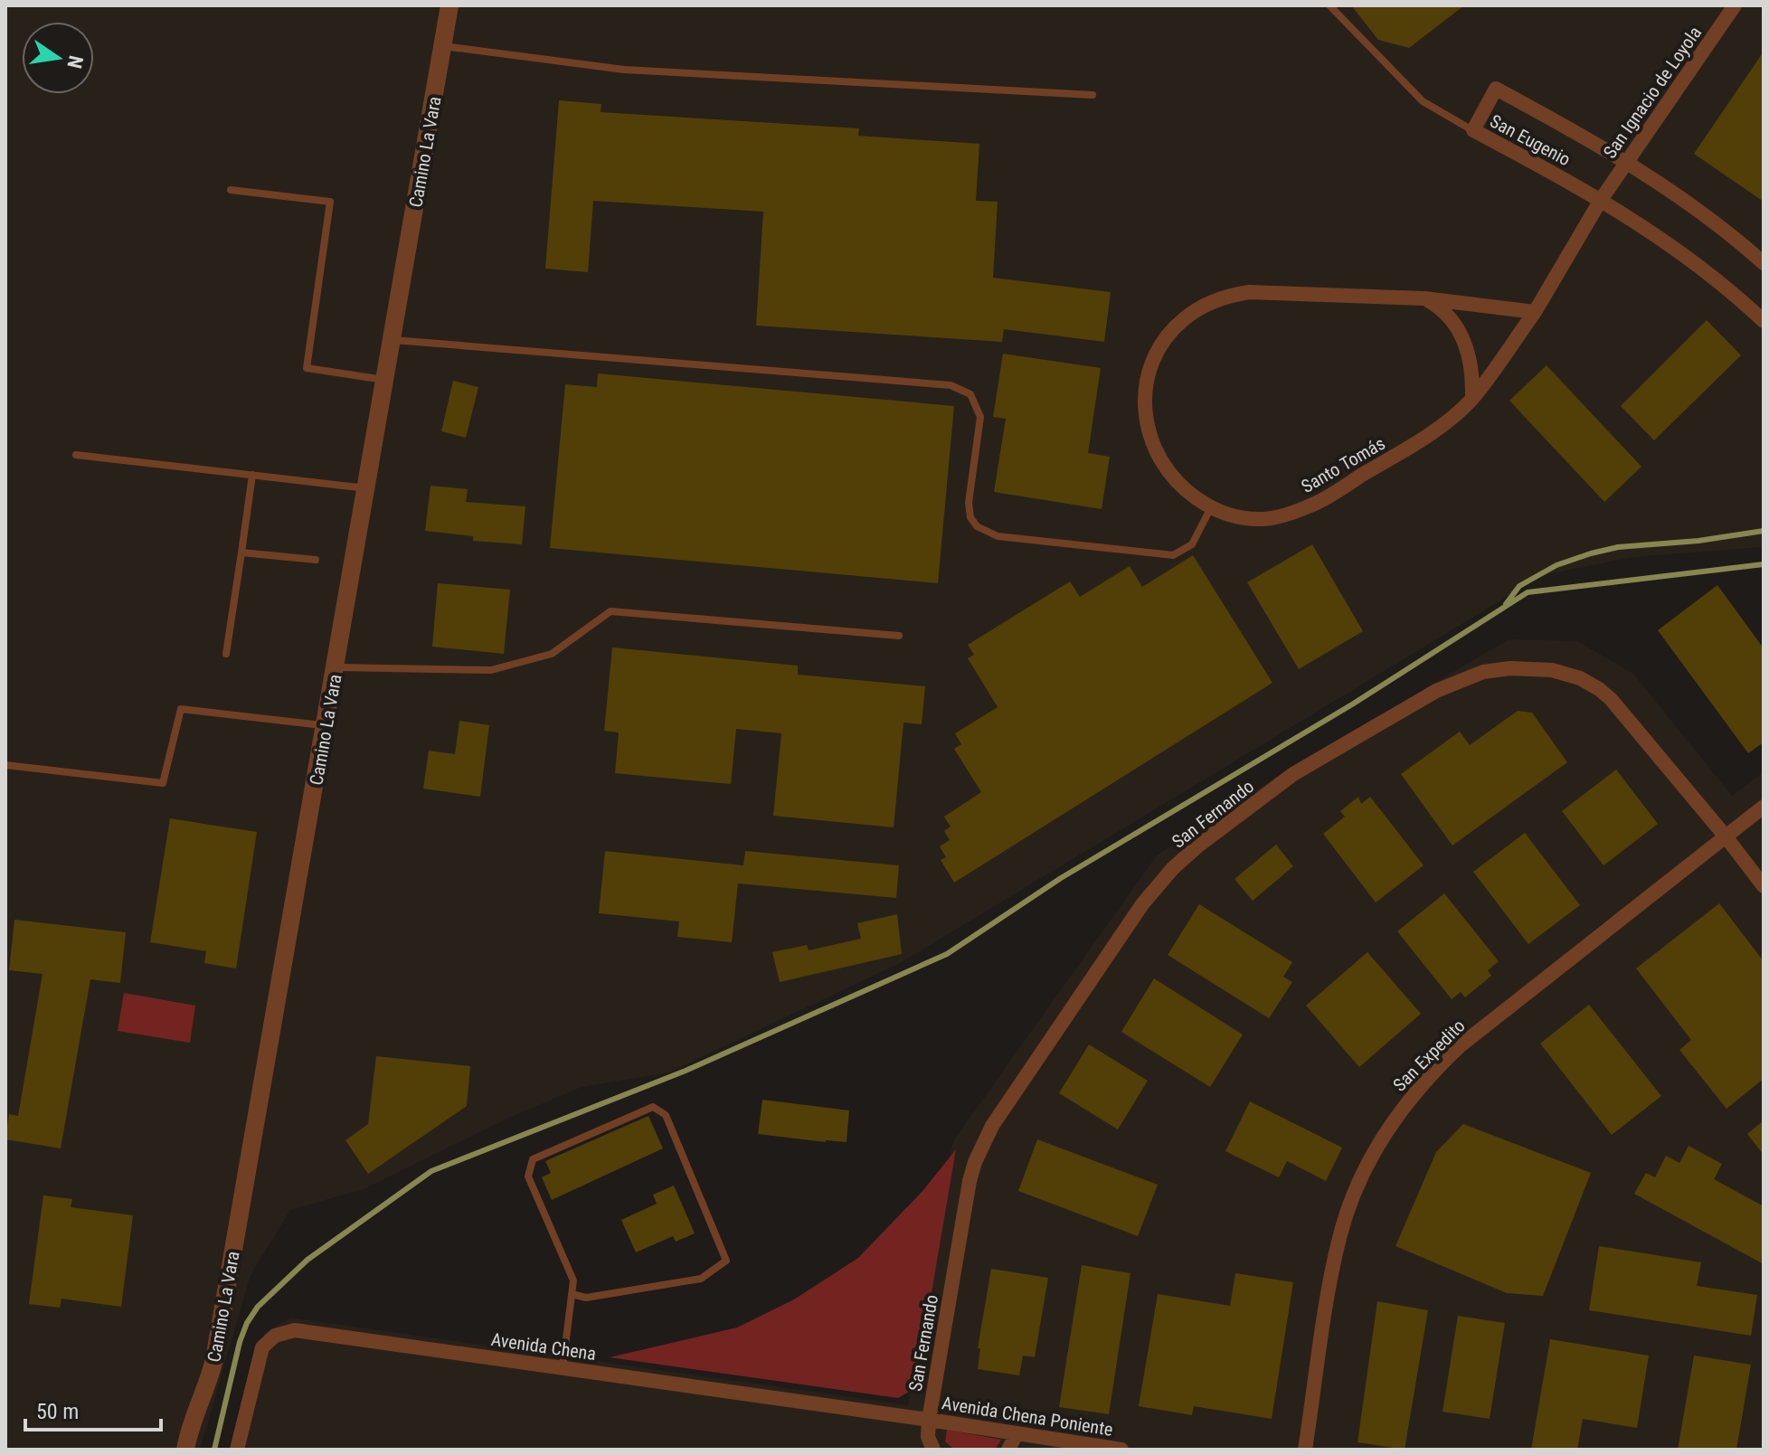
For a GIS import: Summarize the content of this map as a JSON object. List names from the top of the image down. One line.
{"streets":{"street":["San Ignacio de Loyola","San Eugenio","Camino La Vara","Santo Tomás","San Fernando","San Expedito","Avenida Chena","Avenida Chena Poniente"]},"crossings":[["San Ignacio de Loyola","San Eugenio"],["San Ignacio de Loyola","Santo Tomás"],["San Eugenio","Santo Tomás"],["San Fernando","San Expedito"],["San Fernando","Avenida Chena"],["San Fernando","Avenida Chena Poniente"],["Avenida Chena","Avenida Chena Poniente"]],"scale_bar":"50 m","north":"right"}
